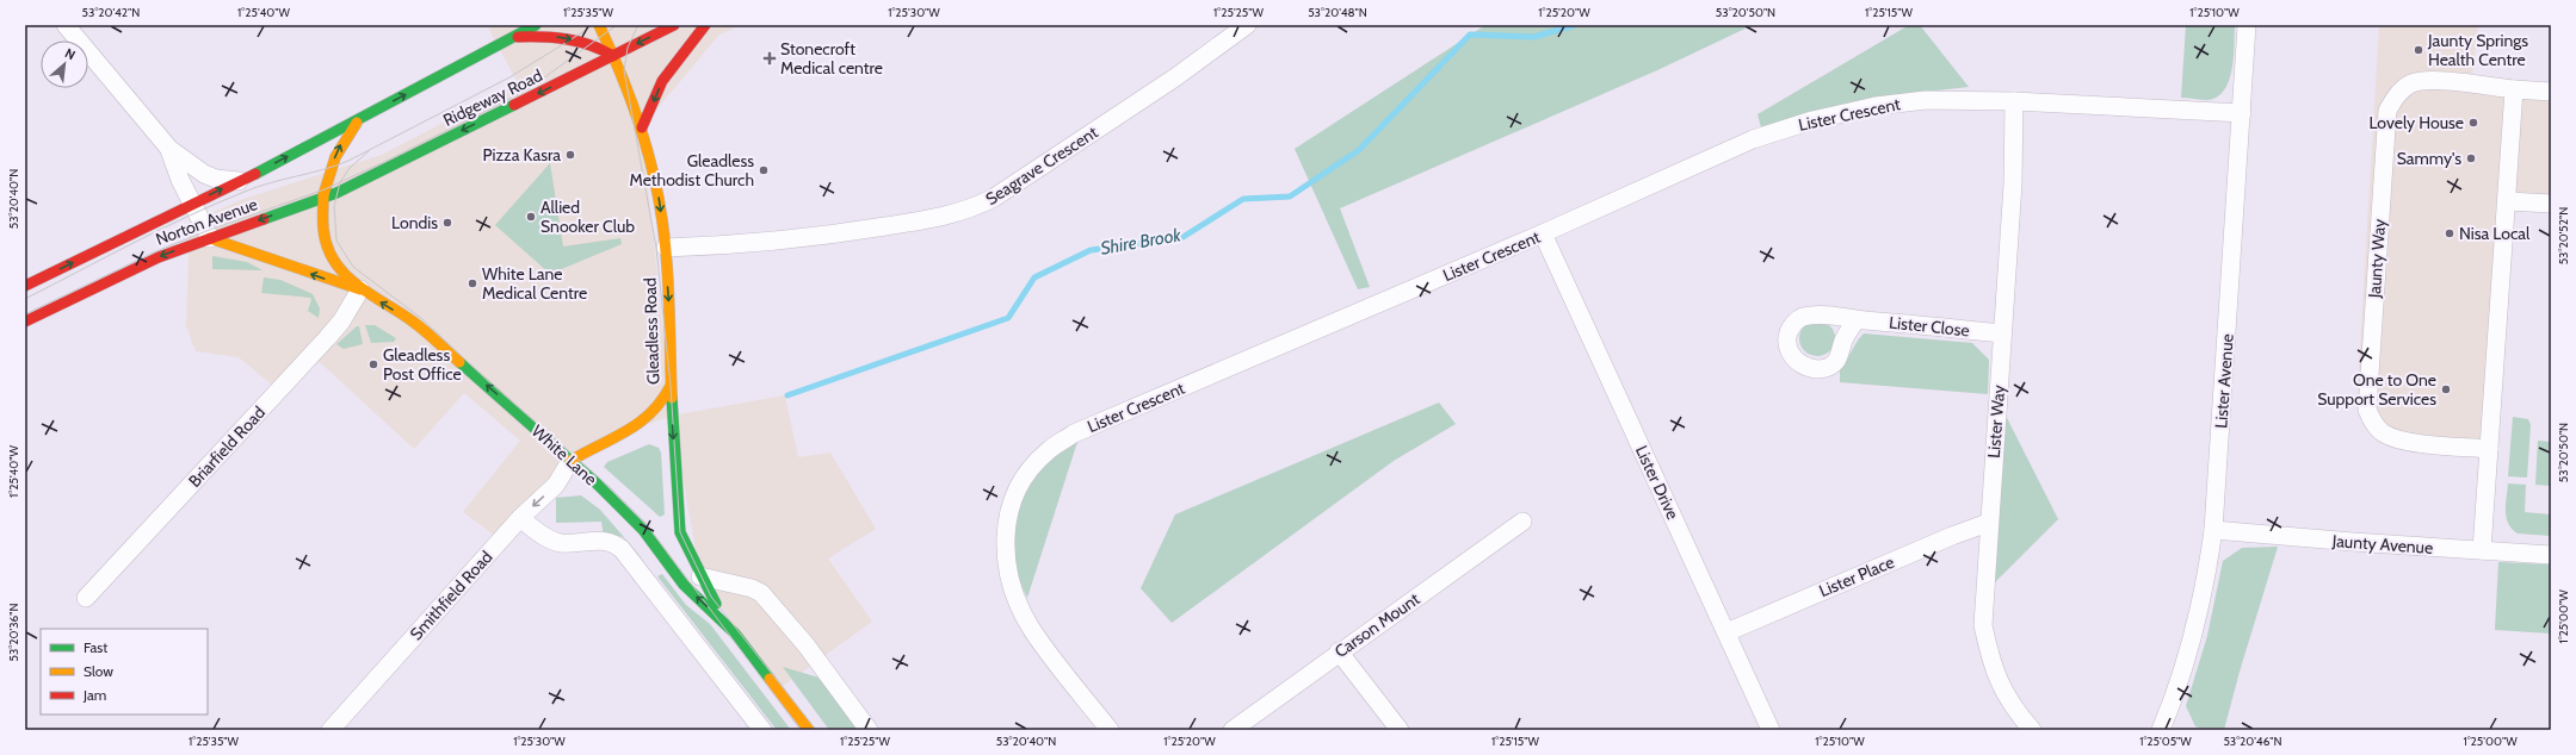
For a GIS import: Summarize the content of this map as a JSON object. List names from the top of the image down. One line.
{"streets":{"main road":["Ridgeway Road","Norton Avenue","Gleadless Road","White Lane"],"street":["Lister Crescent","Seagrave Crescent","Jaunty Way","Lister Close","Lister Avenue","Lister Way","Briarfield Road","Lister Drive","Jaunty Avenue","Lister Place","Smithfield Road","Carson Mount"]},"crossings":[["Ridgeway Road","Norton Avenue"],["Ridgeway Road","Gleadless Road"],["Ridgeway Road","White Lane"],["Lister Crescent","Lister Avenue"],["Lister Crescent","Lister Way"],["Lister Crescent","Lister Drive"],["Seagrave Crescent","Gleadless Road"],["Norton Avenue","White Lane"],["Lister Close","Lister Way"],["Gleadless Road","White Lane"],["Lister Avenue","Jaunty Avenue"],["Lister Way","Lister Place"],["Briarfield Road","White Lane"],["White Lane","Smithfield Road"],["Lister Drive","Lister Place"]],"one_way":["Gleadless Road","White Lane"],"water":["Shire Brook"],"places":{"other":["Jaunty Springs Health Centre","Lovely House","Pizza Kasra","Sammy's","Gleadless Methodist Church","Allied Snooker Club","Londis","Nisa Local","White Lane Medical Centre","Gleadless Post Office","One to One Support Services"],"health":["Stonecroft Medical centre"]},"legend":["Fast","Slow","Jam"],"north":"top right","coordinates":["53°20'42\"N","1°25'40\"W","1°25'35\"W","1°25'30\"W","1°25'25\"W","53°20'48\"N","1°25'20\"W","53°20'50\"N","1°25'15\"W","1°25'10\"W","53°20'40\"N","53°20'52\"N","1°25'00\"W","53°20'36\"N","1°25'05\"W","53°20'46\"N"]}
